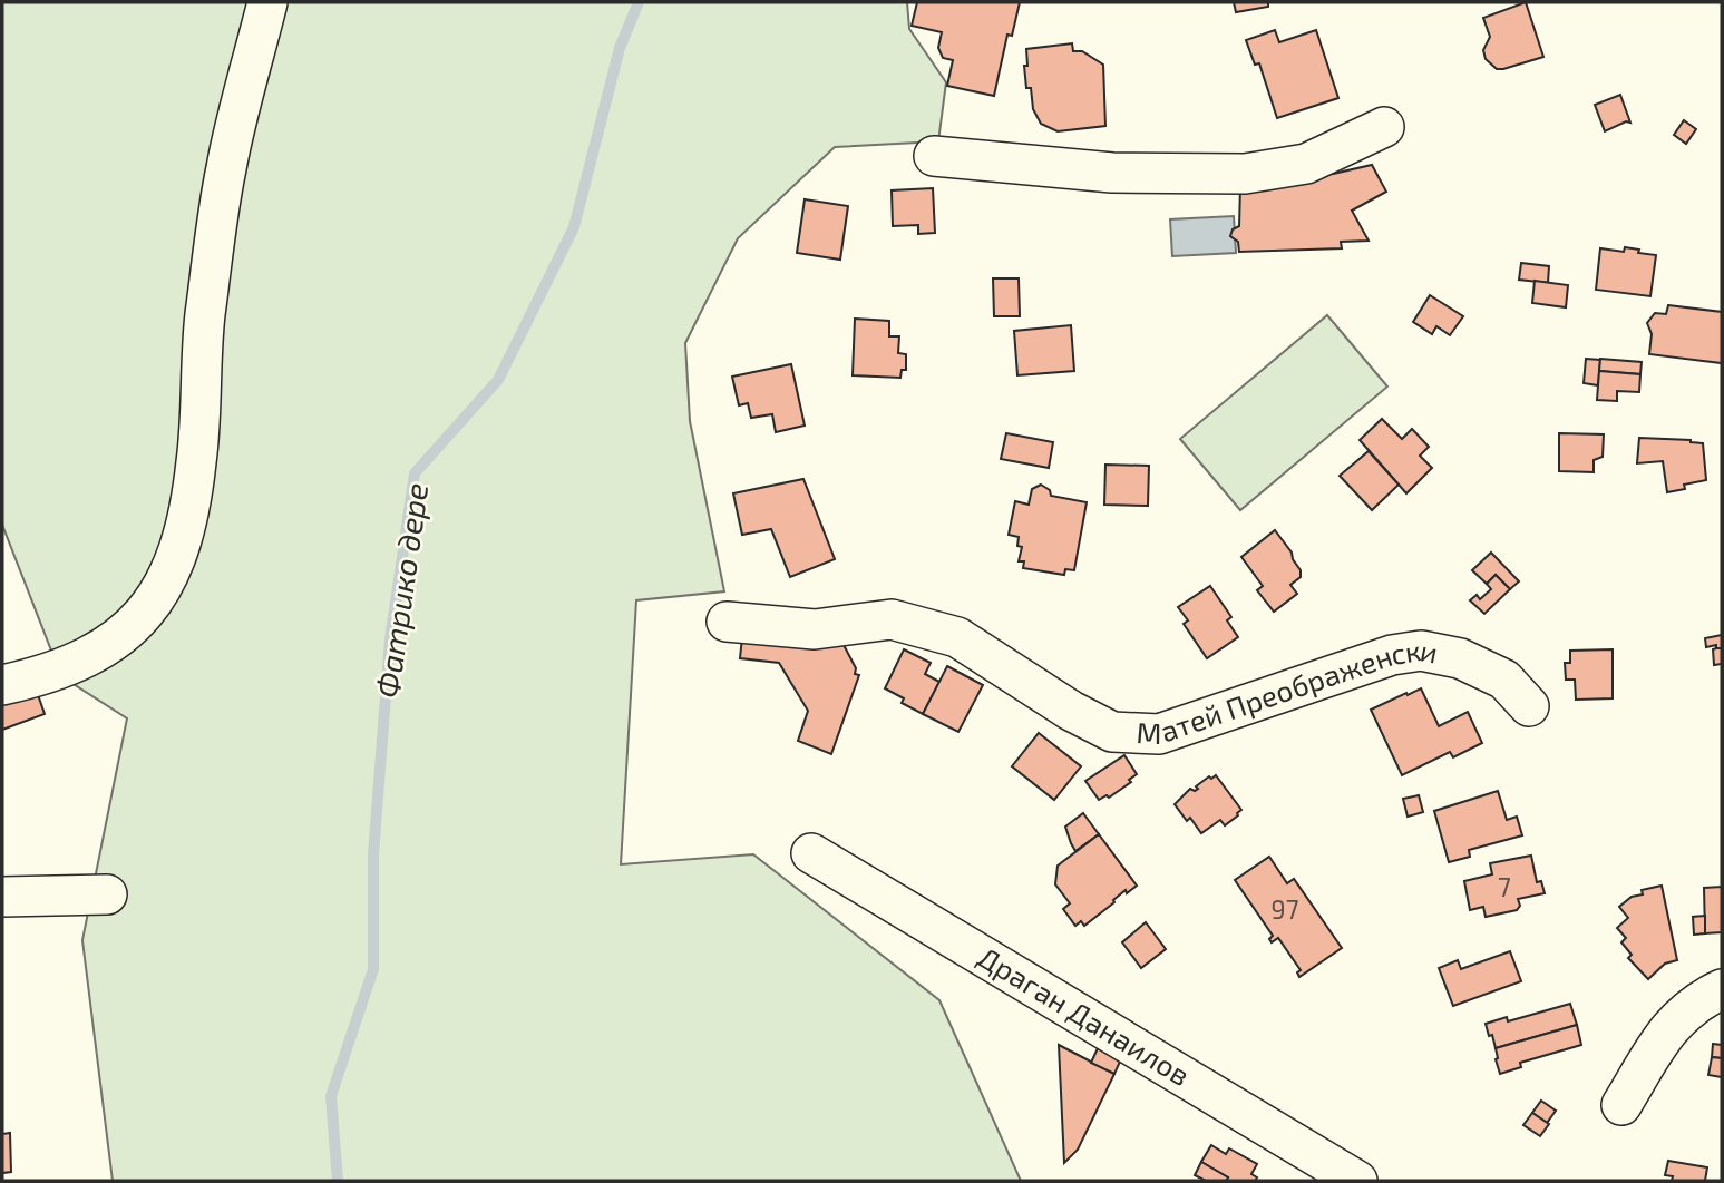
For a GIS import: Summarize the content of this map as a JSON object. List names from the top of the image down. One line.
{"streets":{"street":["Матей Преображенски","Драган Данаилов"]},"water":["Фатрико дере"],"house_numbers":["7","97"]}
